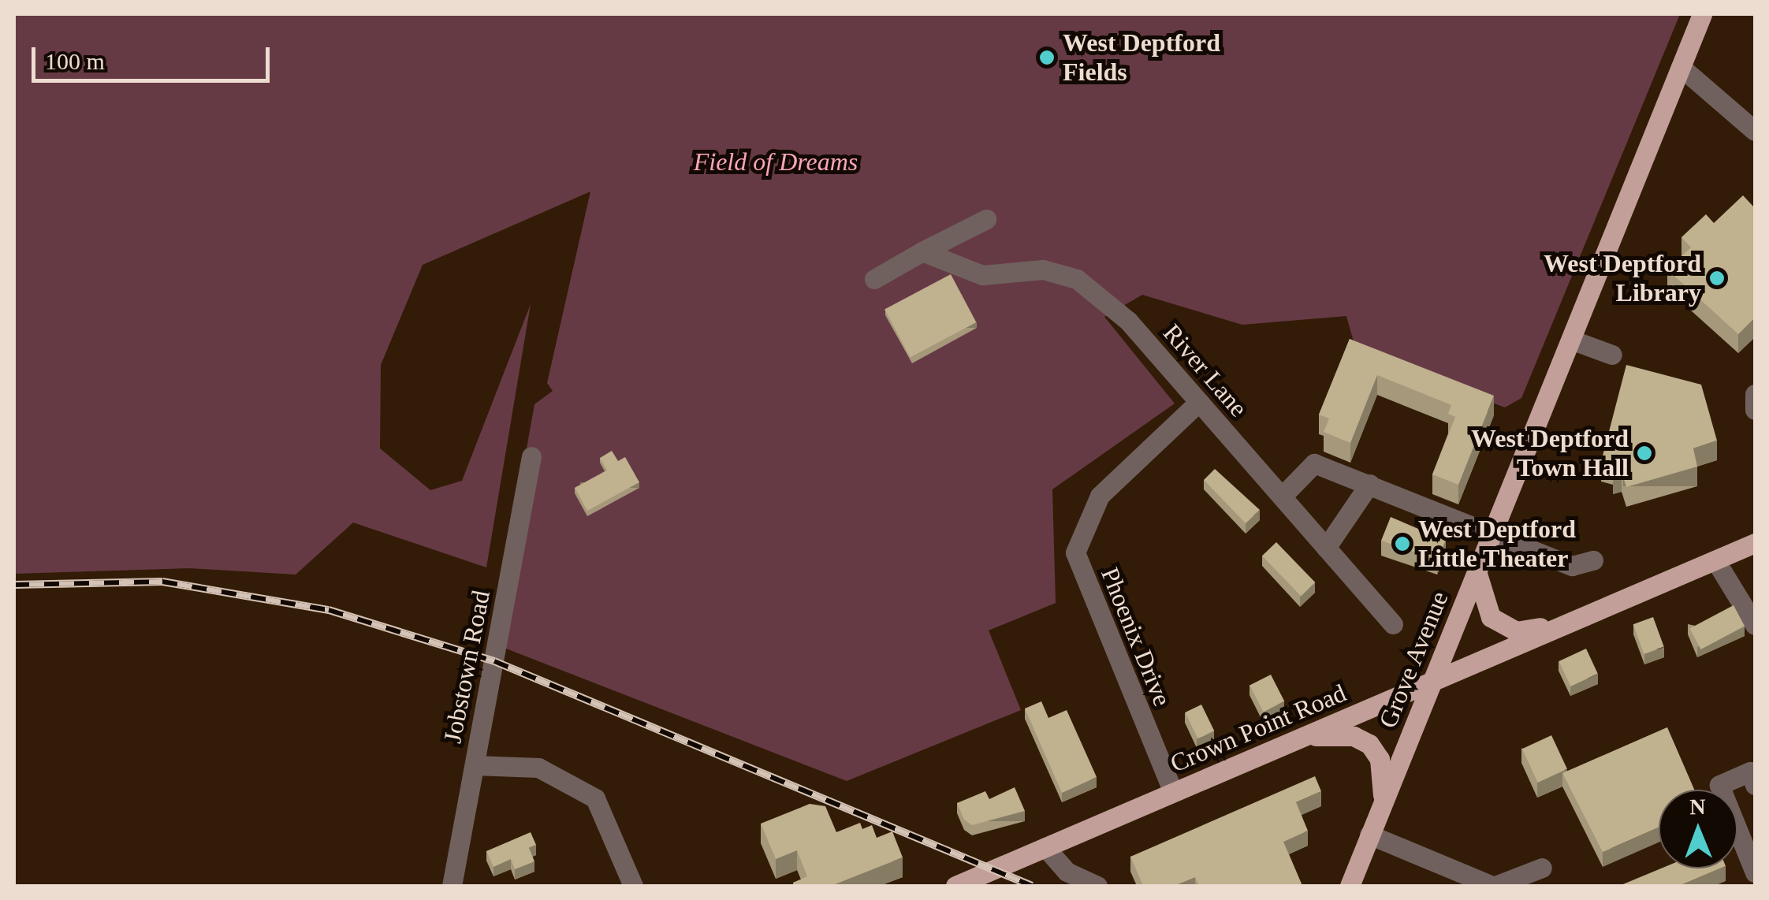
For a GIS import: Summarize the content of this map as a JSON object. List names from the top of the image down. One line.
{"streets":{"main road":["Grove Avenue","Crown Point Road"],"street":["River Lane","Phoenix Drive","Jobstown Road"]},"crossings":[["River Lane","Phoenix Drive"],["Phoenix Drive","Crown Point Road"],["Grove Avenue","Crown Point Road"]],"parks":["Field of Dreams"],"places":["West Deptford Fields","West Deptford Library","West Deptford Town Hall","West Deptford Little Theater"],"scale_bar":"100 m","north":"top"}
